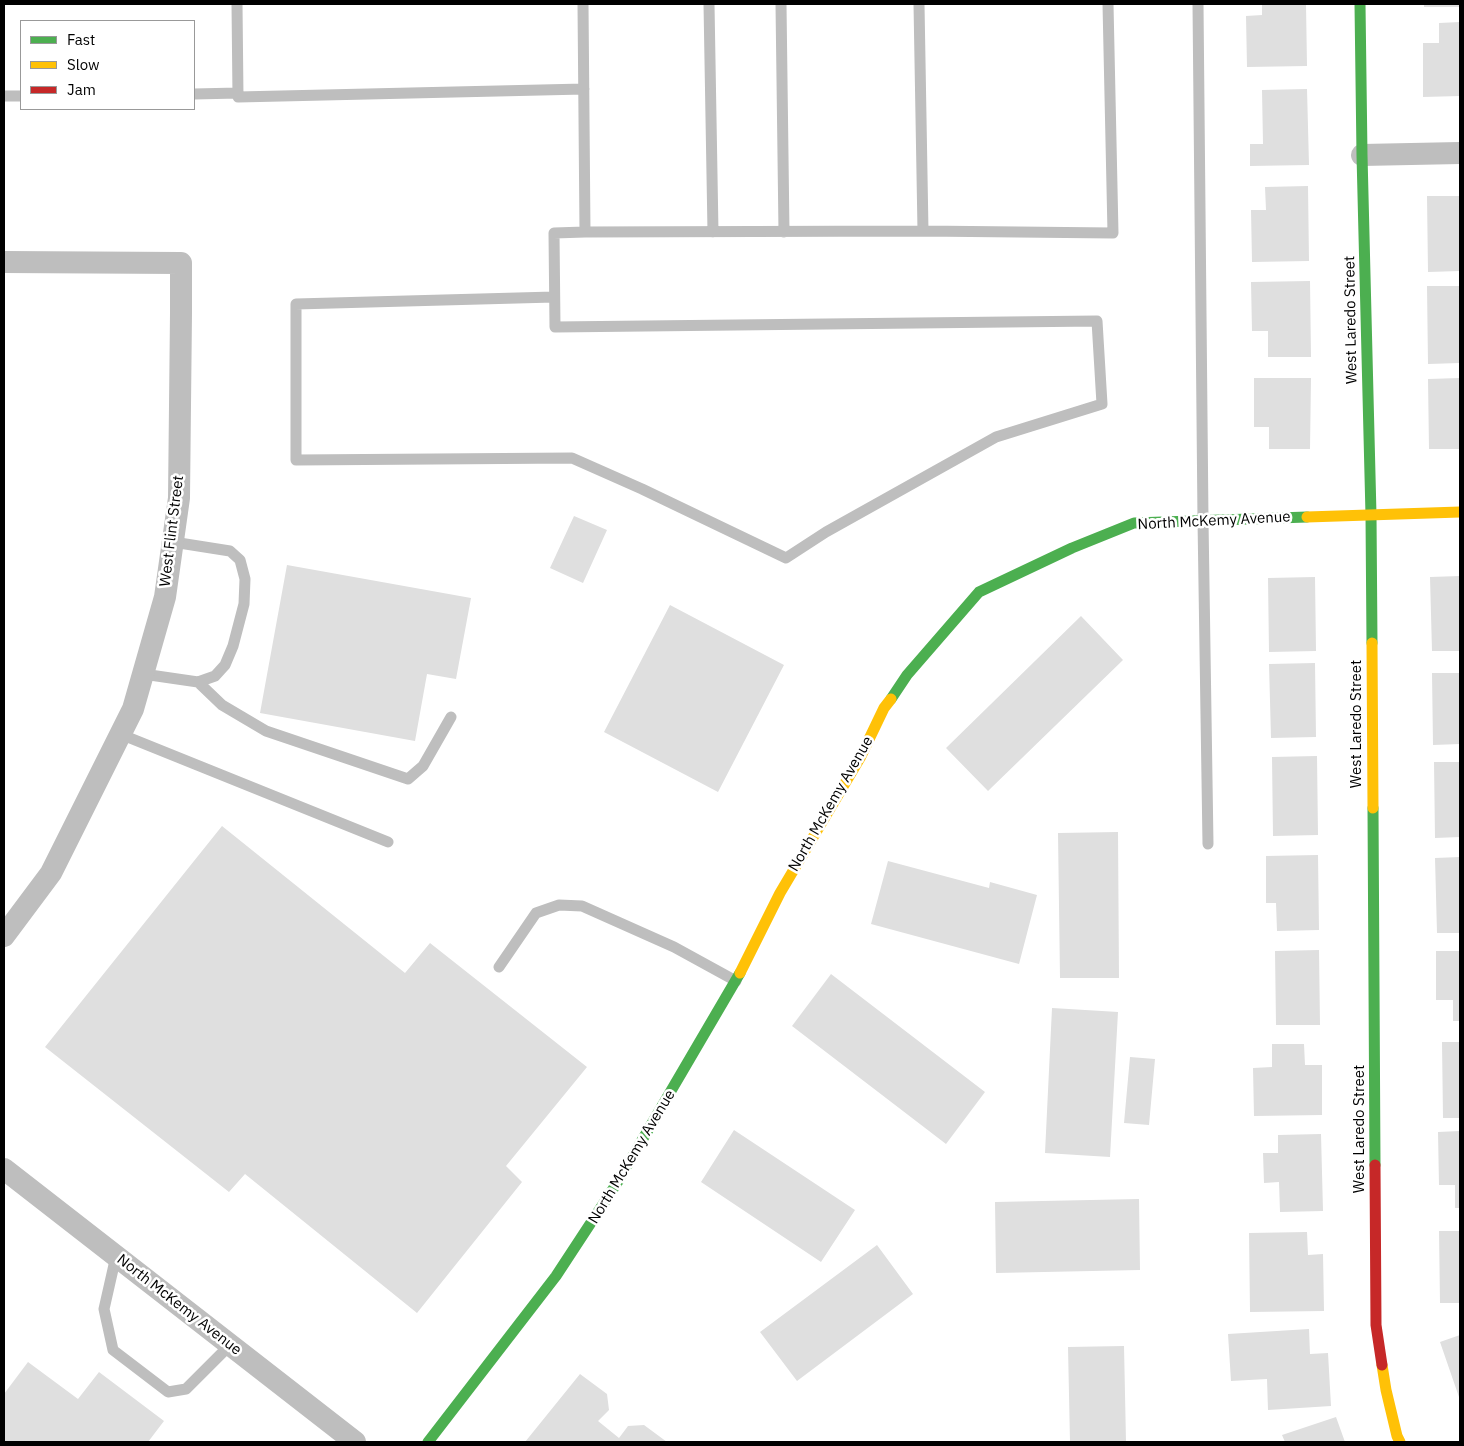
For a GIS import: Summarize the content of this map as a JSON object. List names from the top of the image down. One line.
{"streets":{"street":["West Laredo Street","North McKemy Avenue","West Flint Street"]},"crossings":[["West Laredo Street","North McKemy Avenue"]],"legend":["Fast","Slow","Jam"]}
